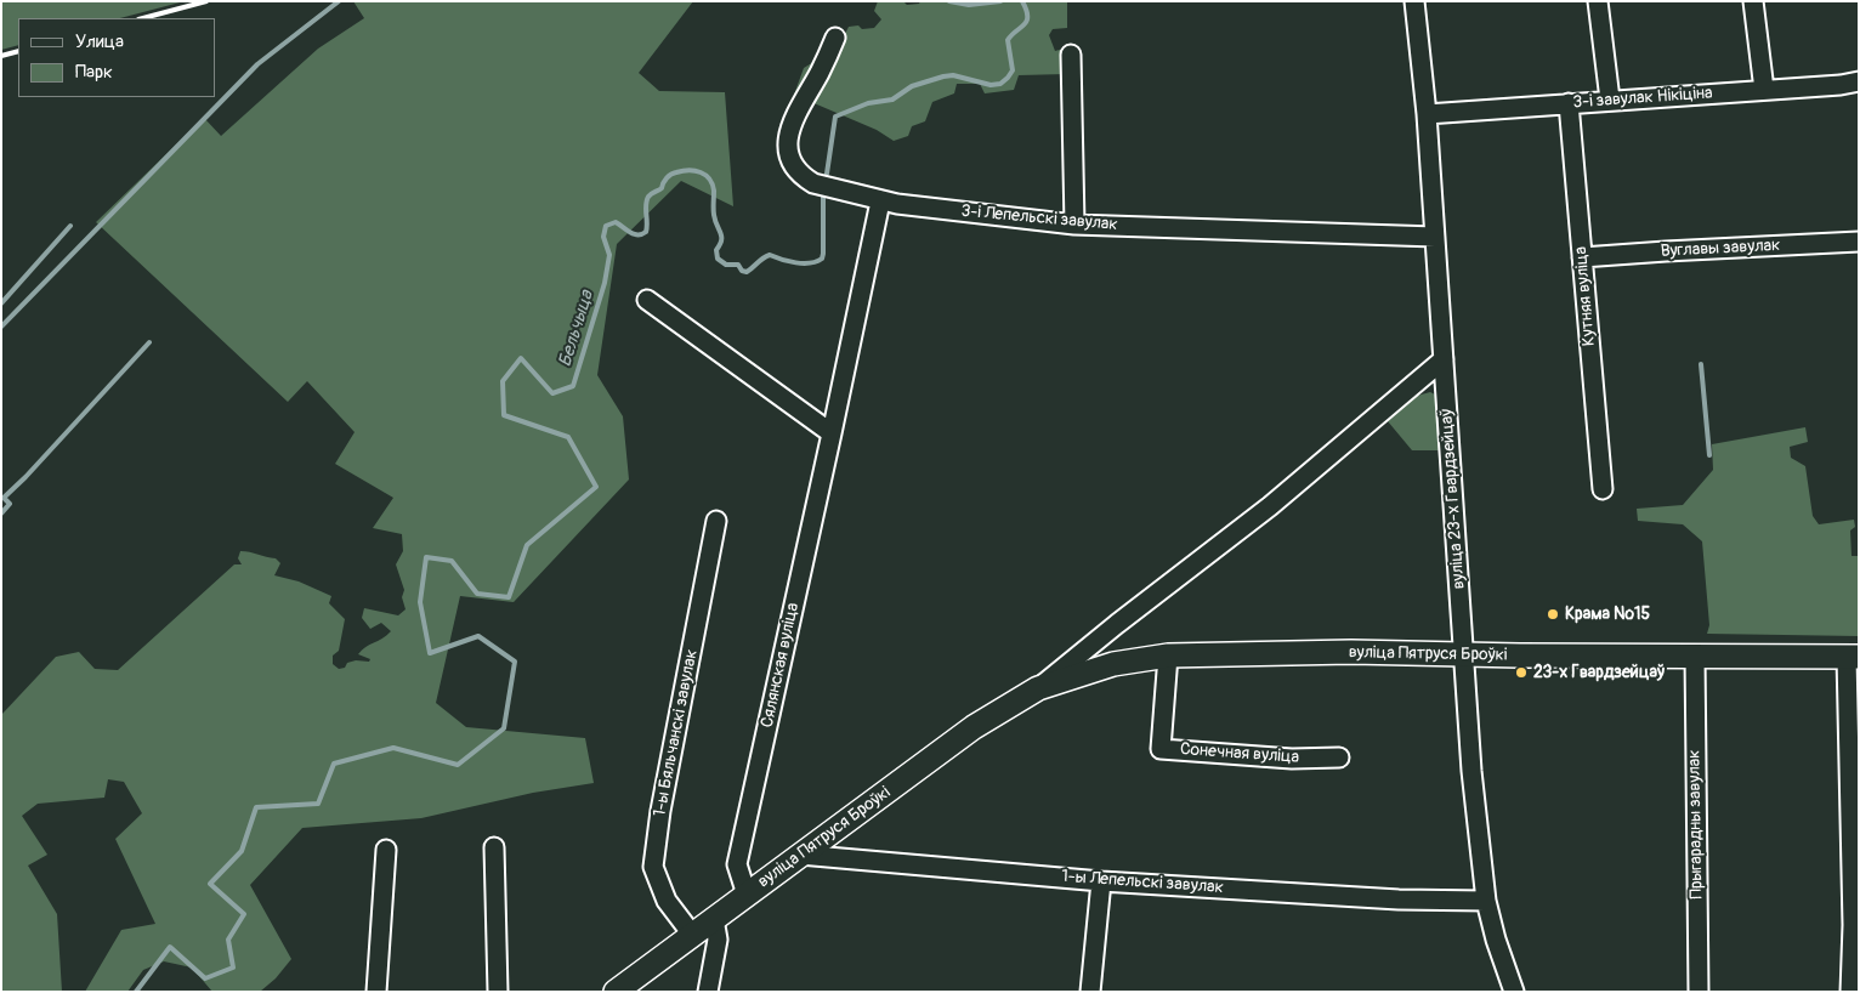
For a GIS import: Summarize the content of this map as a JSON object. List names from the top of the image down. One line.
{"streets":{"main road":["вуліца Пятруся Броўкі"],"street":["3-і завулак Нікіціна","3-і Лепельскі завулак","Вуглавы завулак","Кутняя вуліца","вуліца 23-х Гвардзейцаў","Сялянская вуліца","1-ы Бяльчанскі завулак","Сонечная вуліца","Прыгарадны завулак","1-ы Лепельскі завулак"]},"crossings":[["3-і завулак Нікіціна","Кутняя вуліца"],["3-і завулак Нікіціна","вуліца 23-х Гвардзейцаў"],["3-і Лепельскі завулак","вуліца 23-х Гвардзейцаў"],["3-і Лепельскі завулак","Сялянская вуліца"],["Вуглавы завулак","Кутняя вуліца"],["вуліца 23-х Гвардзейцаў","вуліца Пятруся Броўкі"],["вуліца 23-х Гвардзейцаў","1-ы Лепельскі завулак"],["вуліца Пятруся Броўкі","Сялянская вуліца"],["вуліца Пятруся Броўкі","1-ы Бяльчанскі завулак"],["вуліца Пятруся Броўкі","Сонечная вуліца"],["вуліца Пятруся Броўкі","Прыгарадны завулак"],["вуліца Пятруся Броўкі","1-ы Лепельскі завулак"]],"water":["Бельчыца"],"places":["Крама №15","23-х Гвардзейцаў"],"legend":["Улица","Парк"]}
